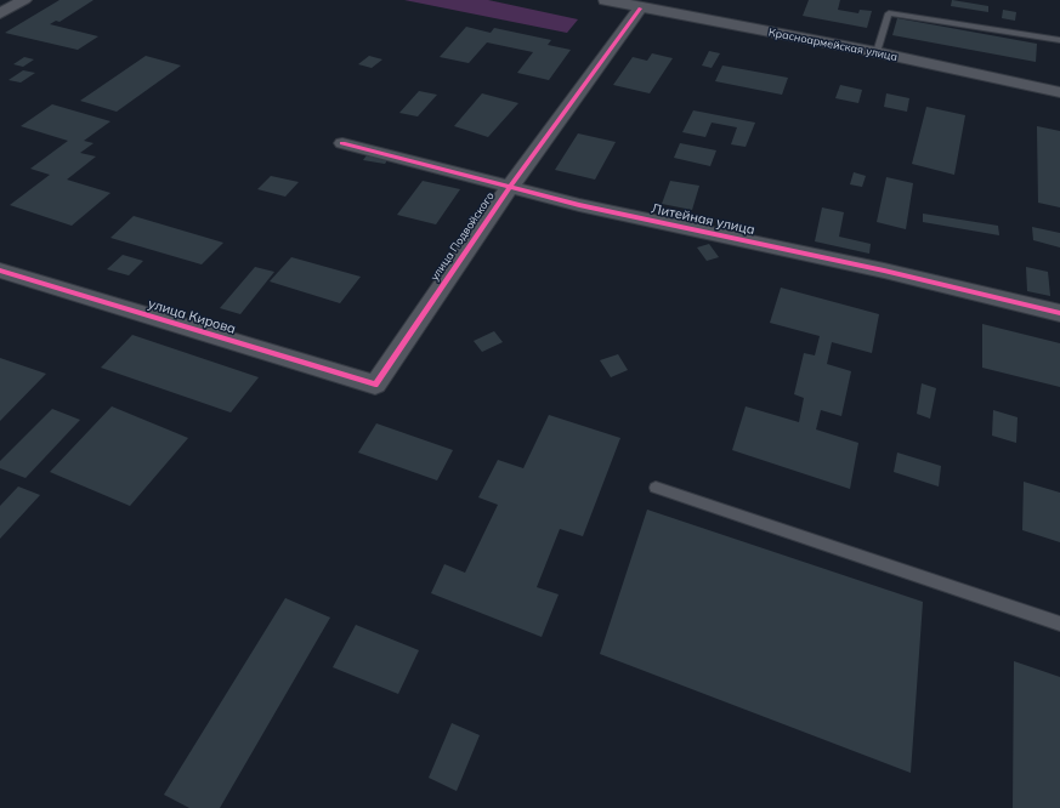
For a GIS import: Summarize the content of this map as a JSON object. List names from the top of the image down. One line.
{"streets":{"street":["Красноармейская улица","Литейная улица","улица Подвойского","улица Кирова"]},"crossings":[["Красноармейская улица","улица Подвойского"],["Литейная улица","улица Подвойского"],["улица Подвойского","улица Кирова"]]}
